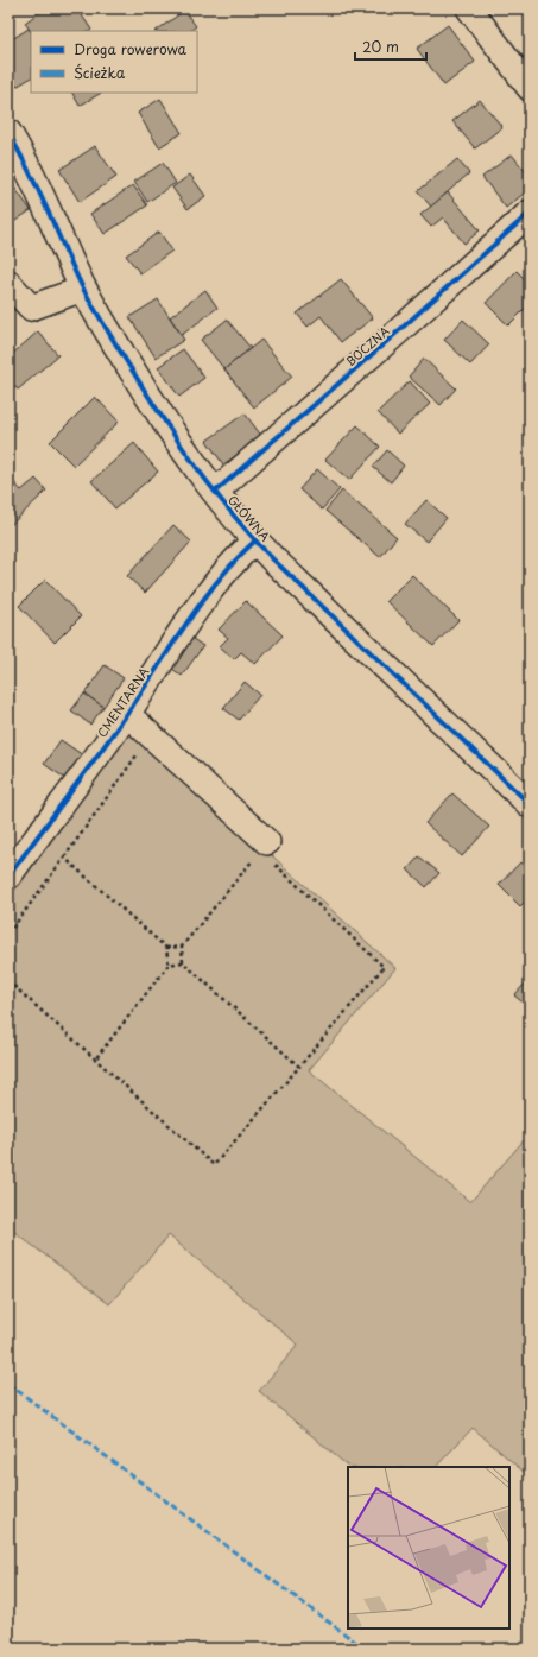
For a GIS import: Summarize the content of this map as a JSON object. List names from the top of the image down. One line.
{"streets":{"street":["BOCZNA","GŁÓWNA","CMENTARNA"]},"crossings":[["BOCZNA","GŁÓWNA"],["GŁÓWNA","CMENTARNA"]],"legend":["Droga rowerowa","Ścieżka"],"scale_bar":"20 m"}
